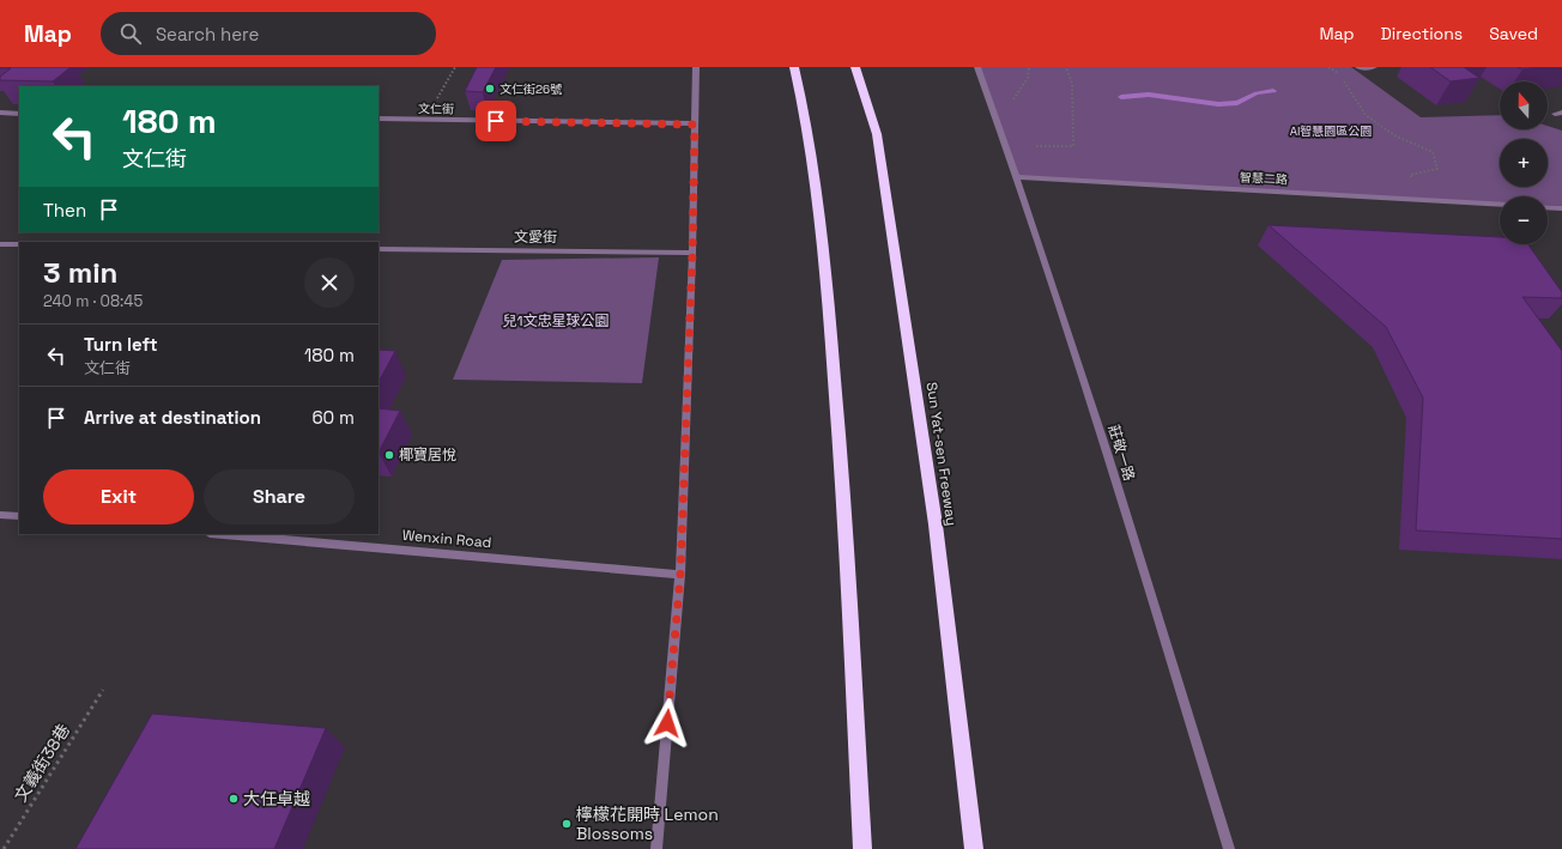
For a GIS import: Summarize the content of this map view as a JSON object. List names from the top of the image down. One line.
{"streets":{"highway":["Sun Yat-sen Freeway"],"street":["文仁街","智慧二路","文愛街","莊敬一路","Wenxin Road"],"path":["文義街38巷"]},"crossings":[["智慧二路","莊敬一路"]],"parks":["AI智慧園區公園","兒1文忠星球公園"],"places":["文仁街26號","椰寶居悅","大任卓越","檸檬花開時 Lemon Blossoms"],"north":"top","page":{"header":"Map","search":"Search here","nav":["Map","Directions","Saved"],"map_buttons":["+","−"],"turn":["180 m","文仁街"],"then":"Then","heading":["3 min","240 m · 08:45"],"list":[{"name":"Turn left","note":"文仁街","value":"180 m"},{"name":"Arrive at destination","value":"60 m"}],"buttons":["Exit","Share"]}}
